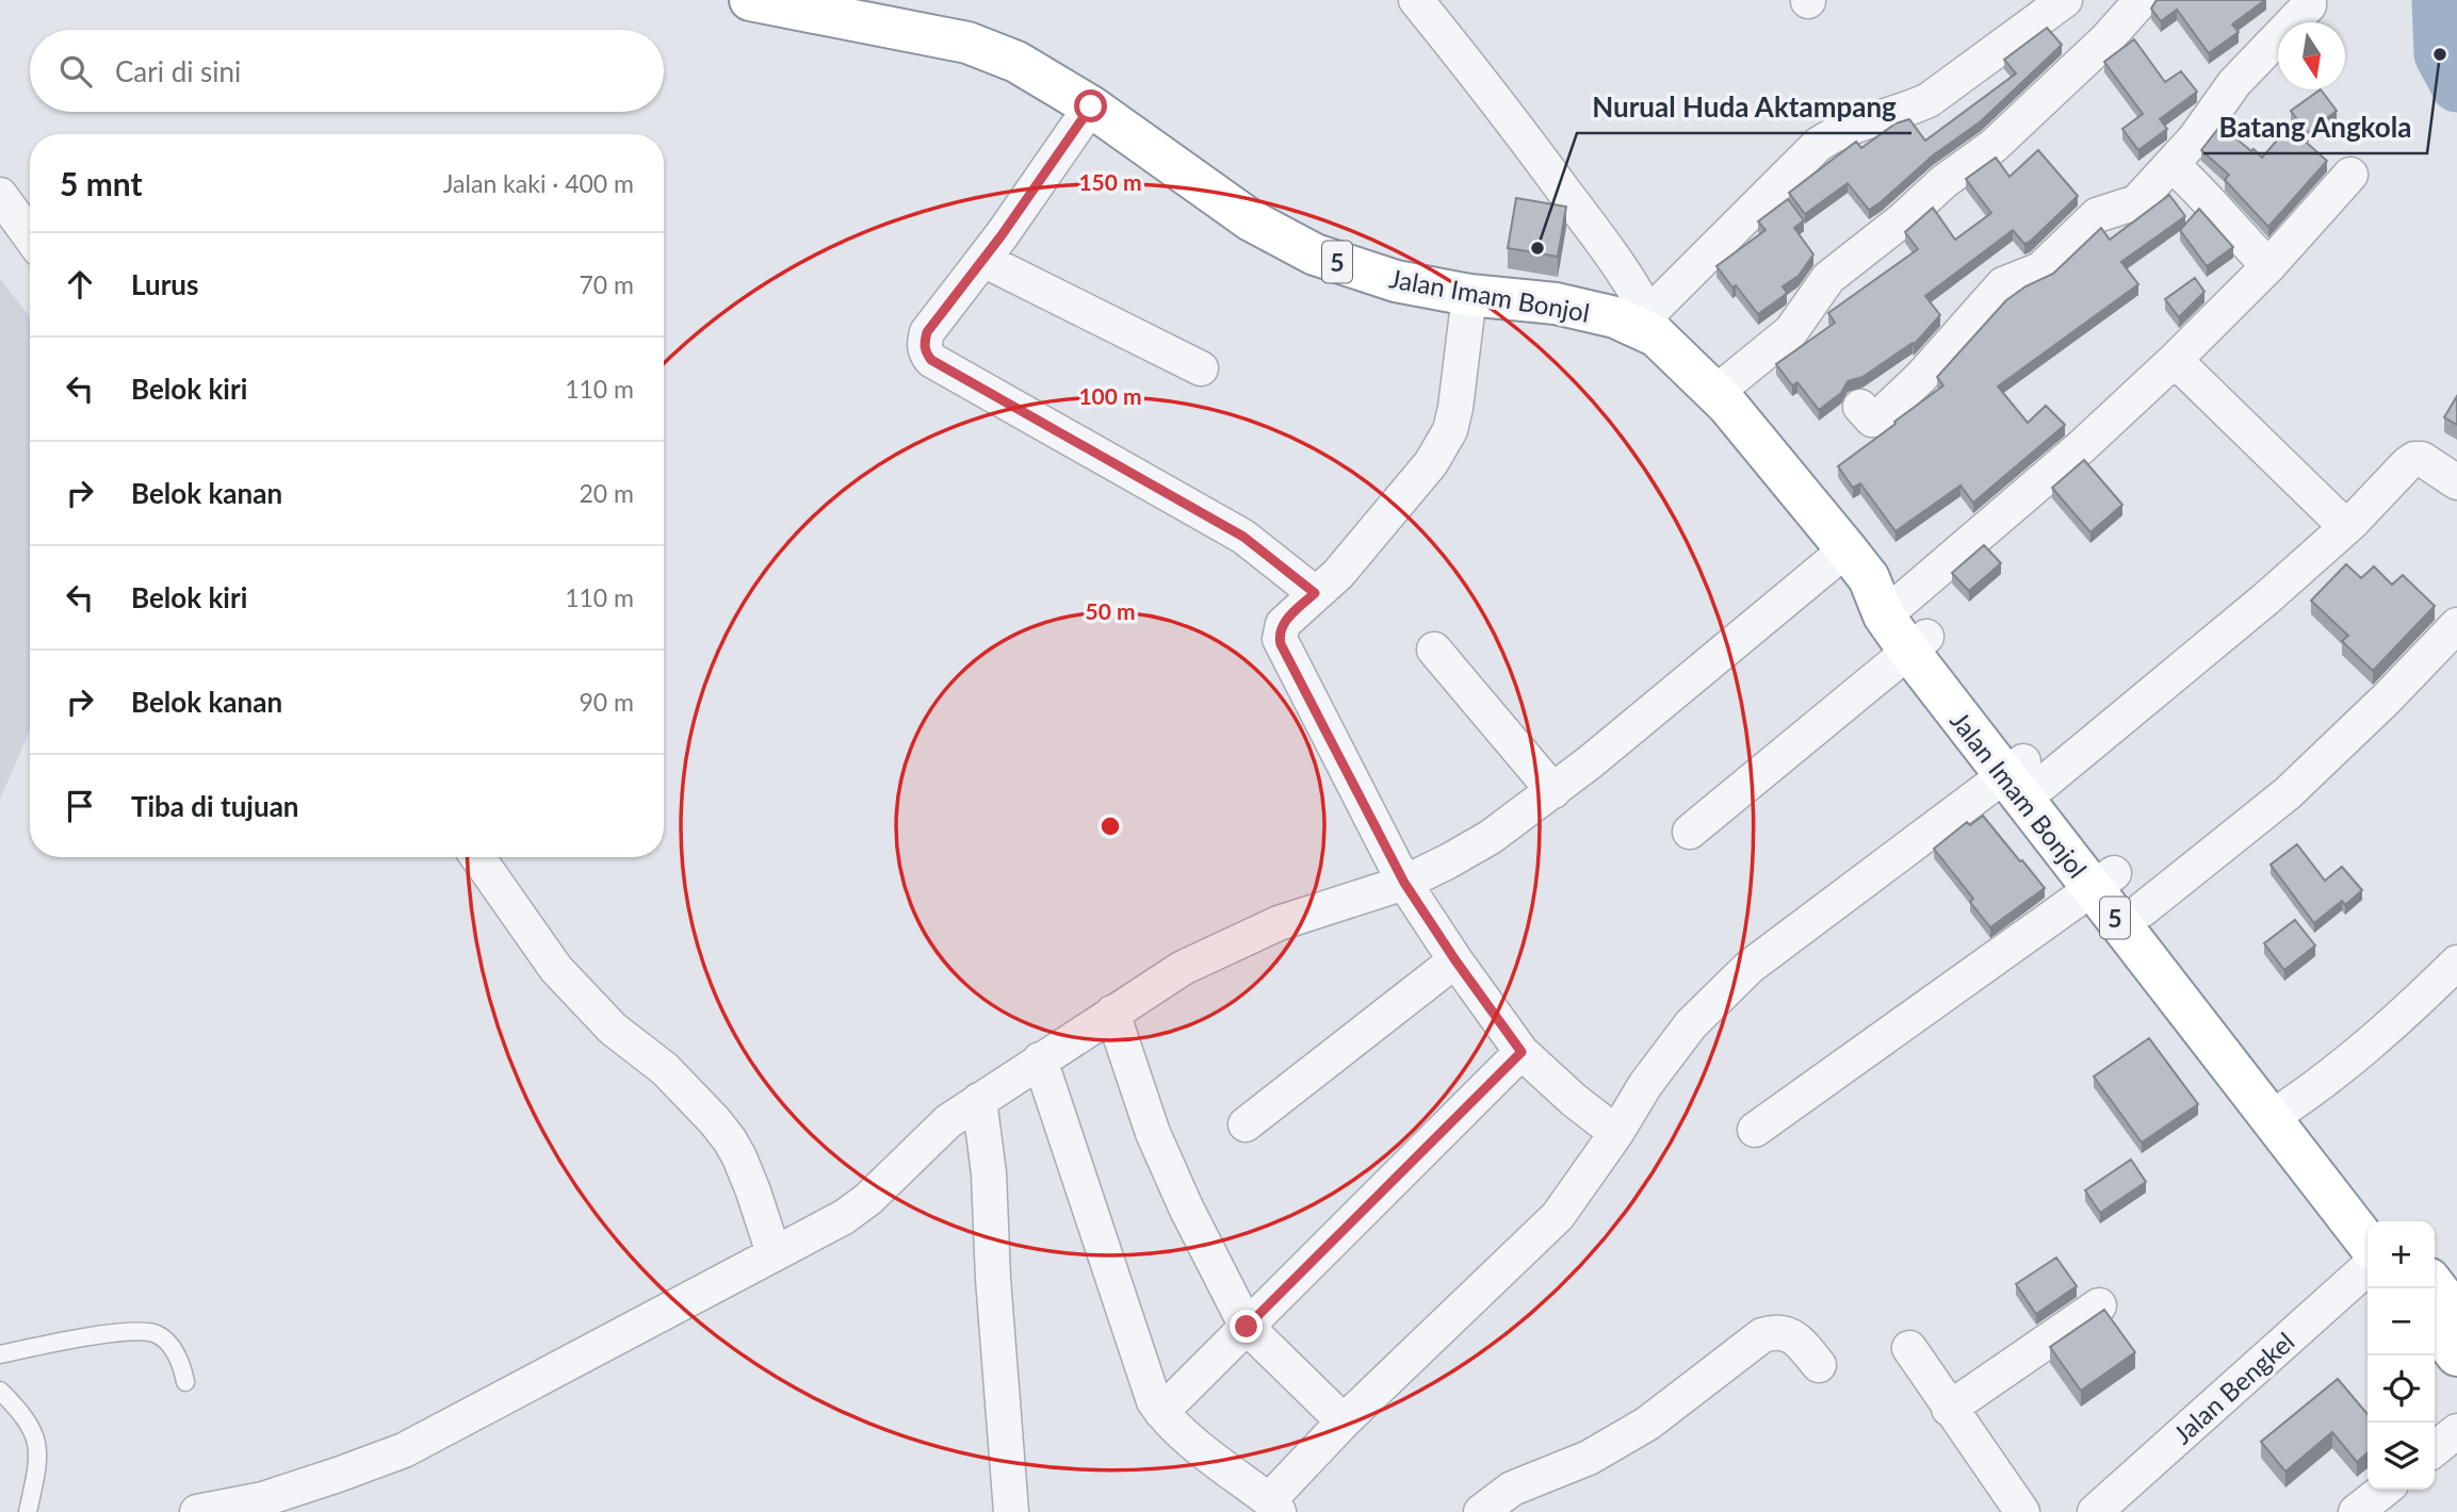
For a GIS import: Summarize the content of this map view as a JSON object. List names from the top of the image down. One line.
{"streets":{"highway":["5","Jalan Imam Bonjol"],"street":["Jalan Bengkel"]},"places":["Batang Angkola","Nurual Huda Aktampang"],"north":"bottom","page":{"search":"Cari di sini","heading":["5 mnt","Jalan kaki · 400 m"],"list":[["Lurus","70 m"],["Belok kiri","110 m"],["Belok kanan","20 m"],["Belok kiri","110 m"],["Belok kanan","90 m"],"Tiba di tujuan"],"map_buttons":["+","−"]},"rings":["150 m","100 m","50 m"]}
